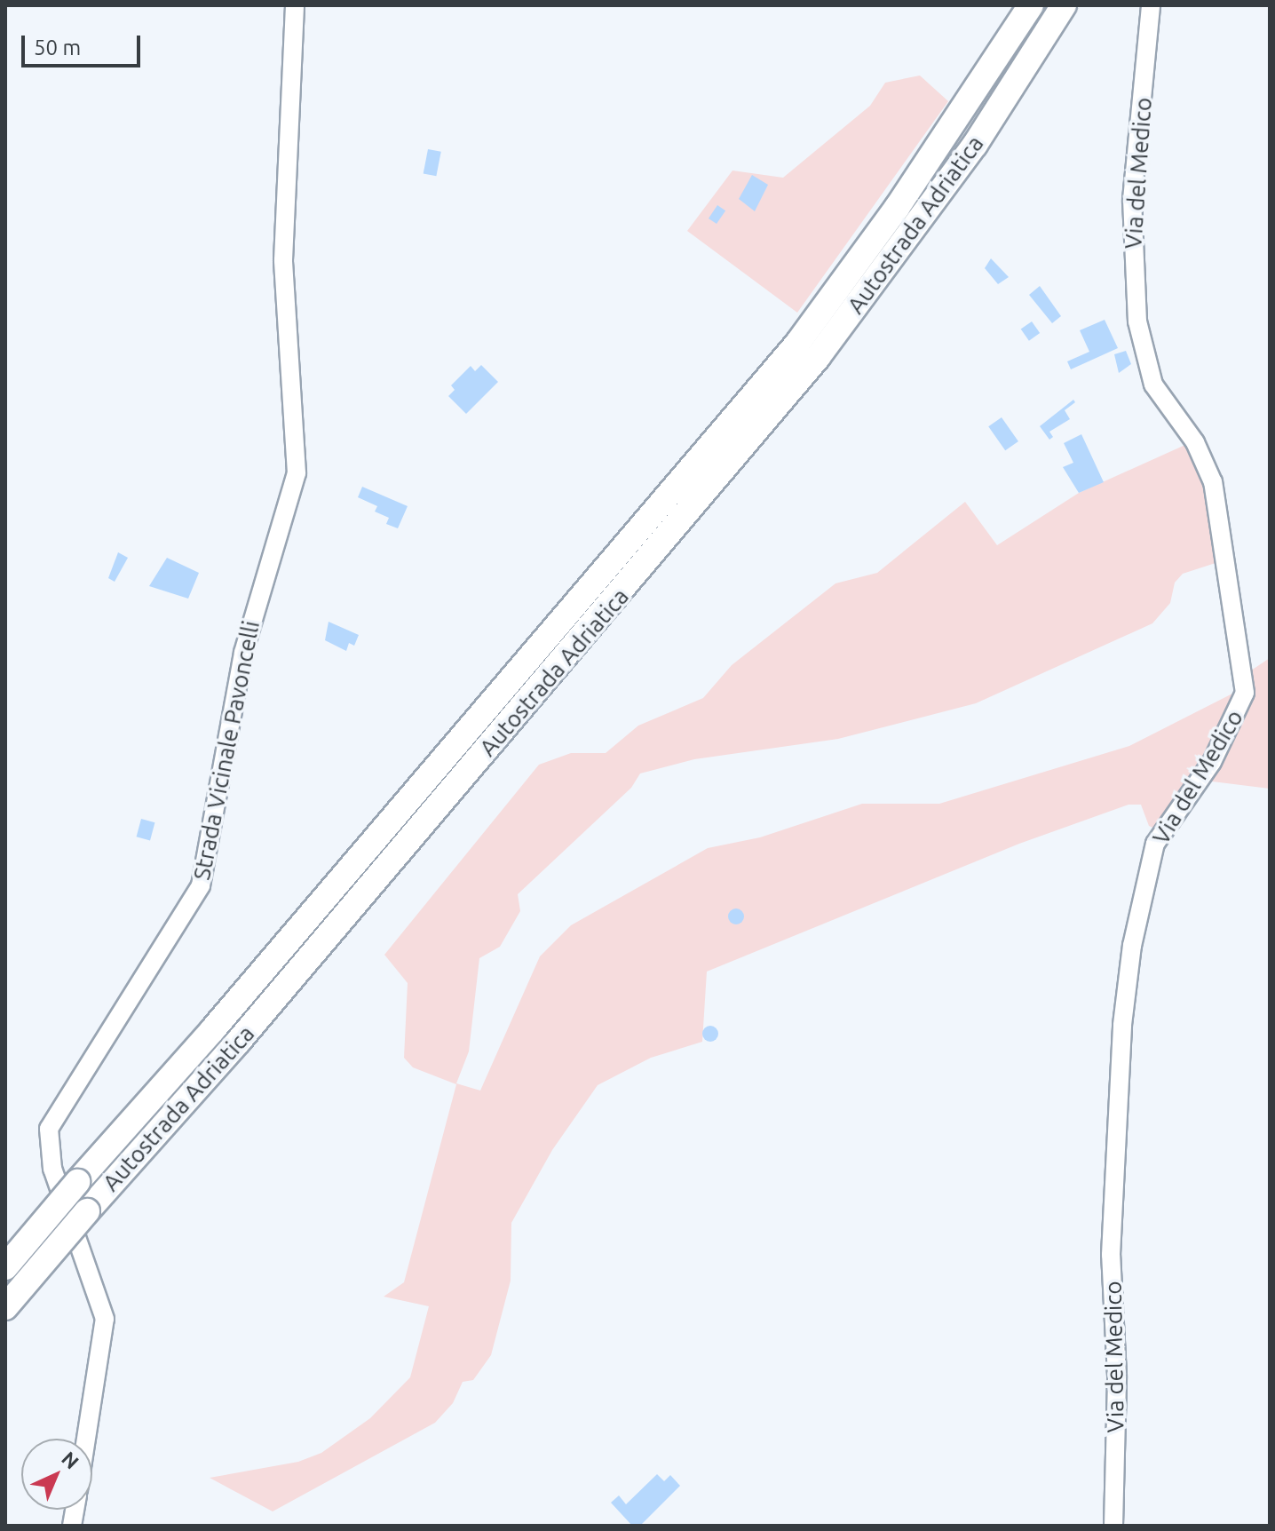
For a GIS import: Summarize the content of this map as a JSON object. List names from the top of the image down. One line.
{"streets":{"highway":["Autostrada Adriatica"],"street":["Via del Medico","Strada Vicinale Pavoncelli"]},"scale_bar":"50 m","north":"top right"}
